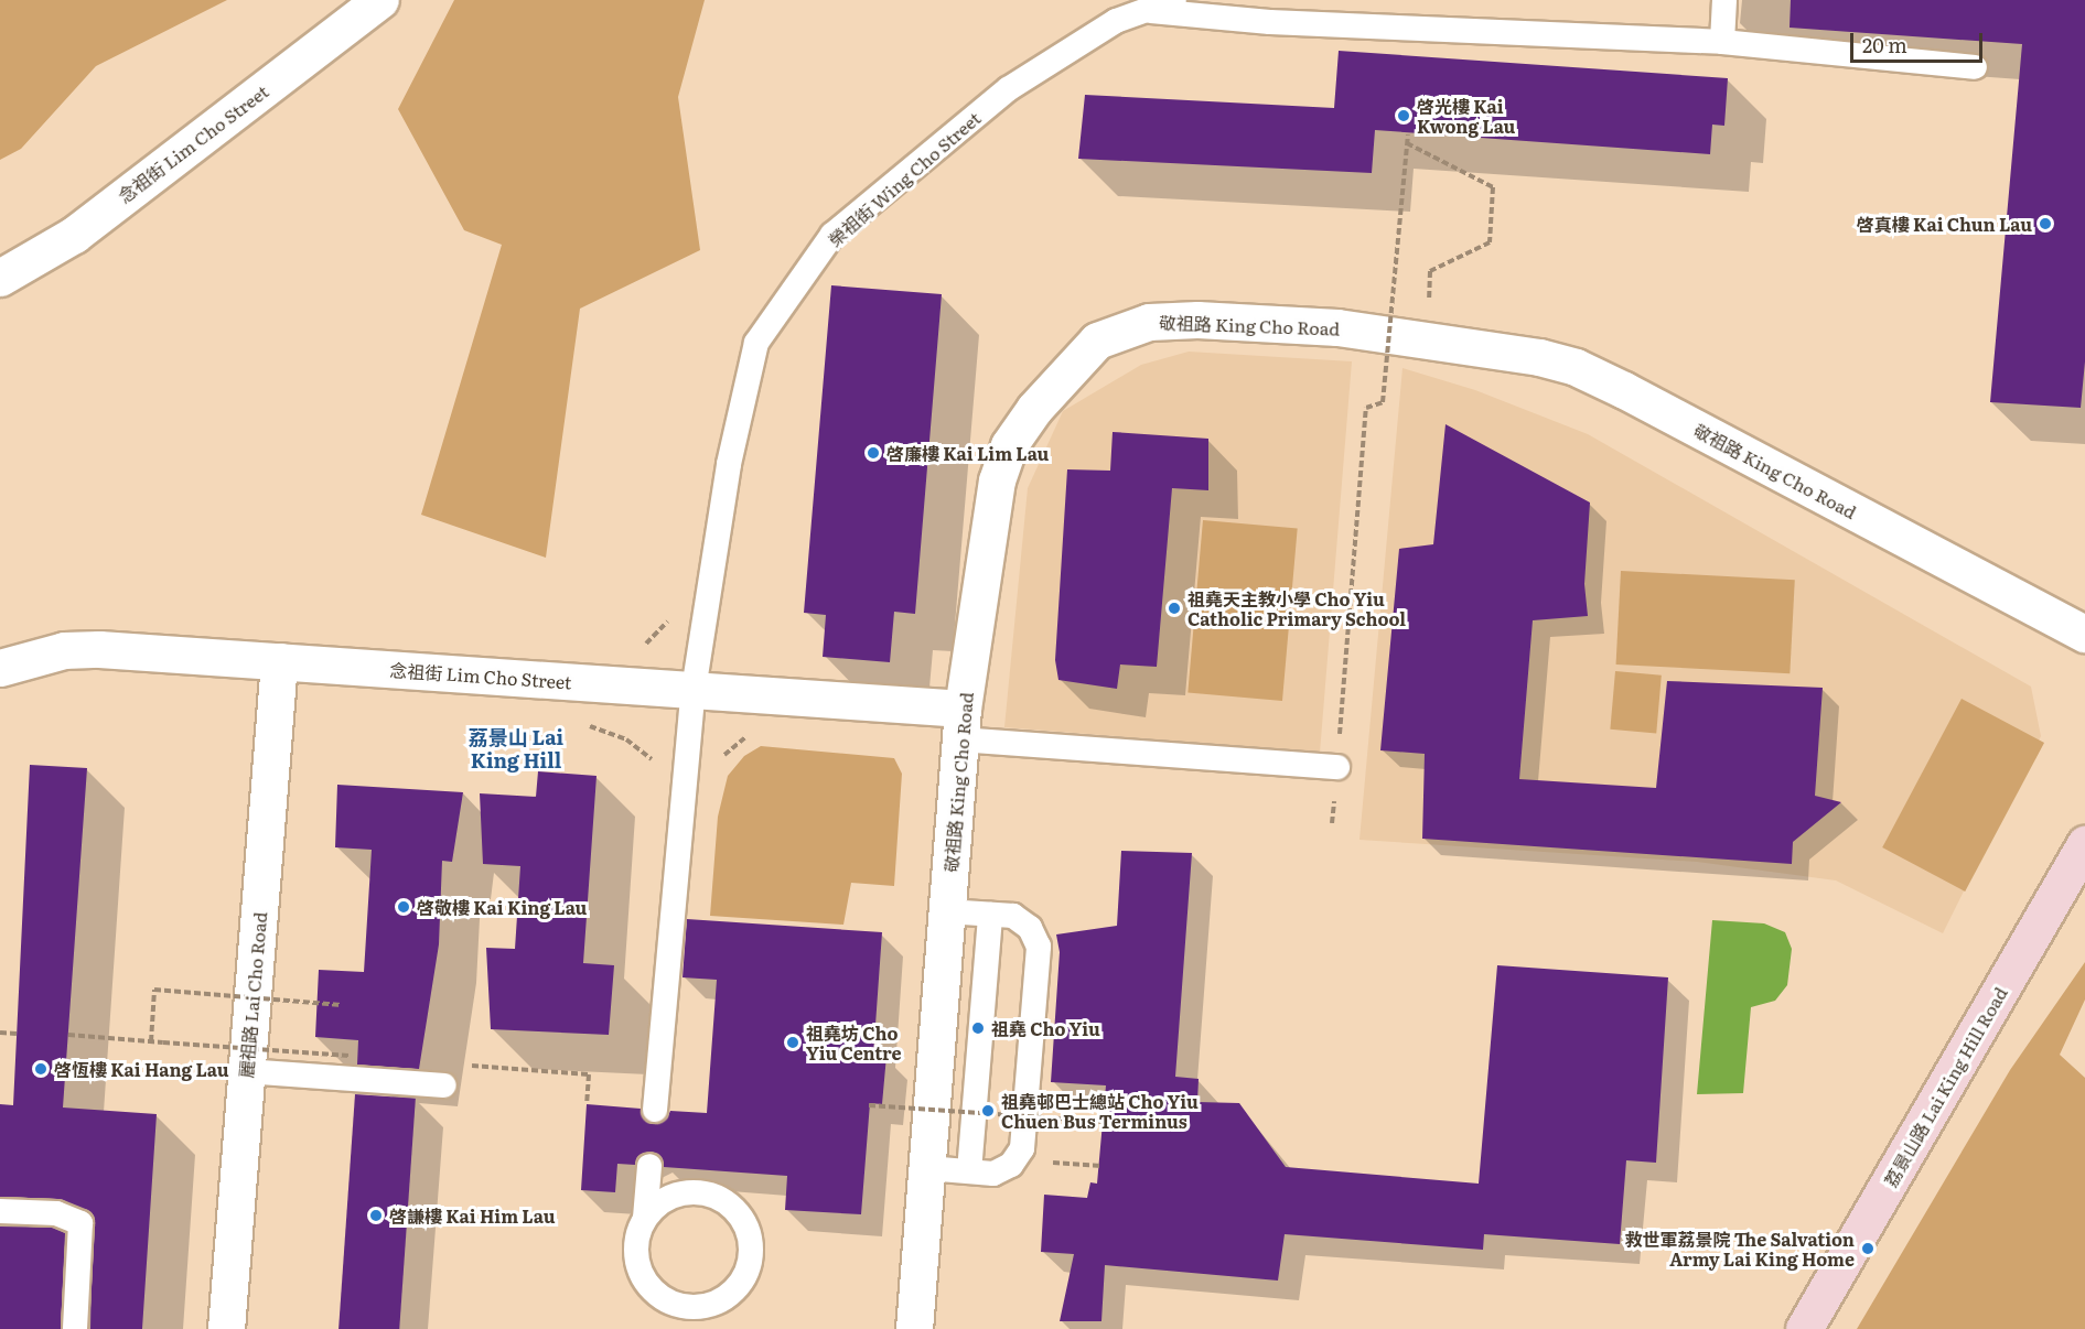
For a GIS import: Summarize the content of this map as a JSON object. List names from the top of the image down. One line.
{"streets":{"main road":["荔景山路 Lai King Hill Road"],"street":["念祖街 Lim Cho Street","敬祖路 King Cho Road","麗祖路 Lai Cho Road"],"lane":["榮祖街 Wing Cho Street"]},"crossings":[["念祖街 Lim Cho Street","榮祖街 Wing Cho Street"],["念祖街 Lim Cho Street","敬祖路 King Cho Road"],["念祖街 Lim Cho Street","麗祖路 Lai Cho Road"]],"districts":["荔景山 Lai King Hill"],"places":["啓光樓 Kai Kwong Lau","啓真樓 Kai Chun Lau","啓廉樓 Kai Lim Lau","祖堯天主教小學 Cho Yiu Catholic Primary School","啓敬樓 Kai King Lau","祖堯 Cho Yiu","祖堯坊 Cho Yiu Centre","啓恆樓 Kai Hang Lau","祖堯邨巴士總站 Cho Yiu Chuen Bus Terminus","啓謙樓 Kai Him Lau","救世軍荔景院 The Salvation Army Lai King Home"],"scale_bar":"20 m"}
